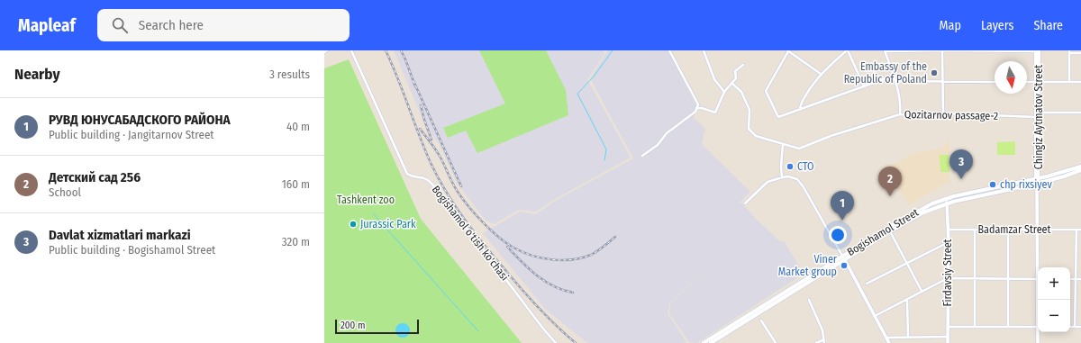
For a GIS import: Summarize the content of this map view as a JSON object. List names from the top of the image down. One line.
{"streets":{"main road":["Chingiz Aytmatov Street","Bogishamol Street"],"street":["Qozitarnov passage-2","Badamzar Street","Bogishamol o'tish ko'chasi","Firdavsiy Street"]},"crossings":[["Qozitarnov passage-2","Chingiz Aytmatov Street"],["Chingiz Aytmatov Street","Badamzar Street"],["Chingiz Aytmatov Street","Bogishamol Street"],["Badamzar Street","Firdavsiy Street"],["Bogishamol Street","Firdavsiy Street"]],"parks":["Tashkent zoo"],"places":["Embassy of the Republic of Poland","СТО","chp rixsiyev","Jurassic Park","Viner Market group"],"scale_bar":"200 m","north":"bottom","page":{"header":"Mapleaf","search":"Search here","nav":["Map","Layers","Share"],"heading":["Nearby","3 results"],"list":[{"mark":"1","name":"РУВД ЮНУСАБАДСКОГО РАЙОНА","note":"Public building · Jangitarnov Street","value":"40 m"},{"mark":"2","name":"Детский сад 256","note":"School","value":"160 m"},{"mark":"3","name":"Davlat xizmatlari markazi","note":"Public building · Bogishamol Street","value":"320 m"}],"pins":["3","2","1"],"map_buttons":["+","−"],"scale":"200 m"}}
